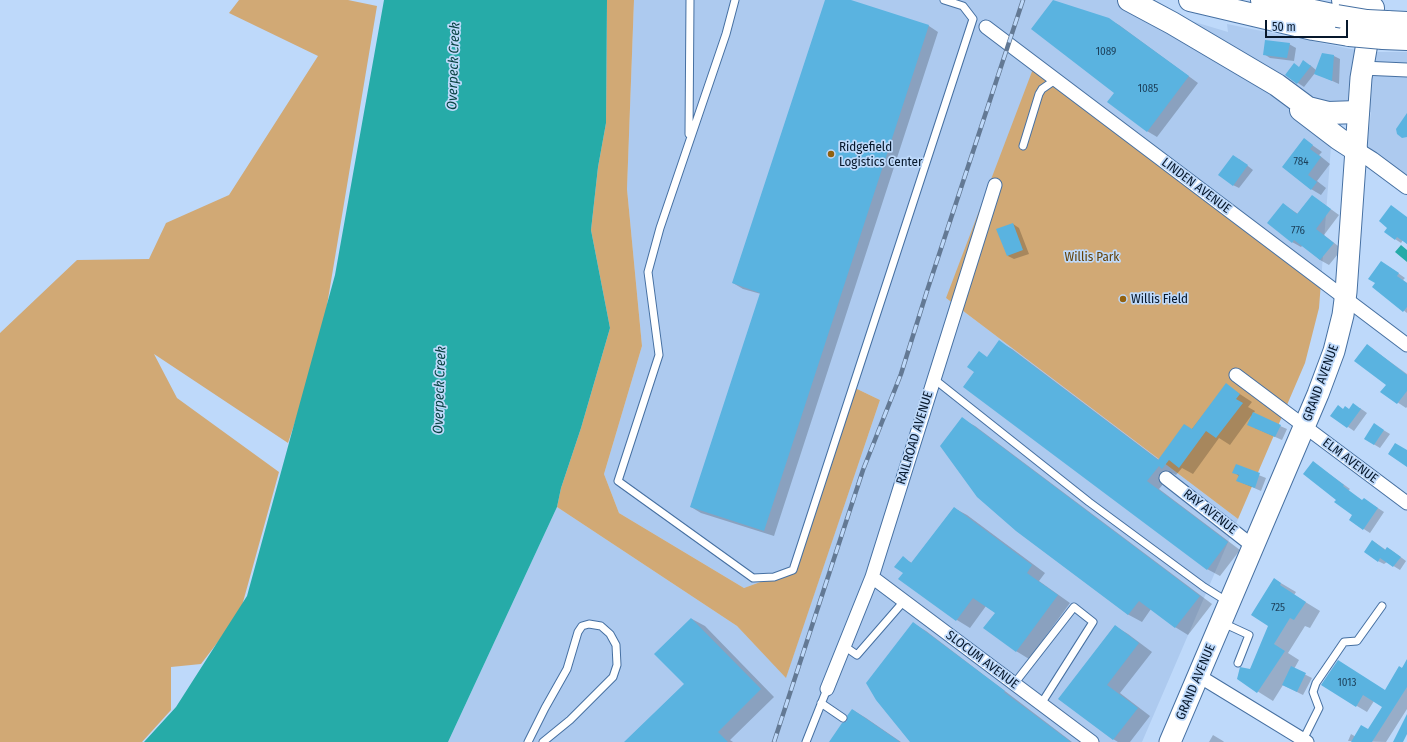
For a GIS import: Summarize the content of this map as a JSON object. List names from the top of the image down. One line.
{"streets":{"main road":["GRAND AVENUE"],"street":["LINDEN AVENUE","RAILROAD AVENUE","ELM AVENUE","RAY AVENUE","SLOCUM AVENUE"]},"crossings":[["LINDEN AVENUE","GRAND AVENUE"],["GRAND AVENUE","ELM AVENUE"],["GRAND AVENUE","RAY AVENUE"],["RAILROAD AVENUE","SLOCUM AVENUE"]],"water":["Overpeck Creek"],"parks":["Willis Park"],"places":["Ridgefield Logistics Center","Willis Field"],"house_numbers":["1089","1085","784","776","725","1013"],"scale_bar":"50 m"}
